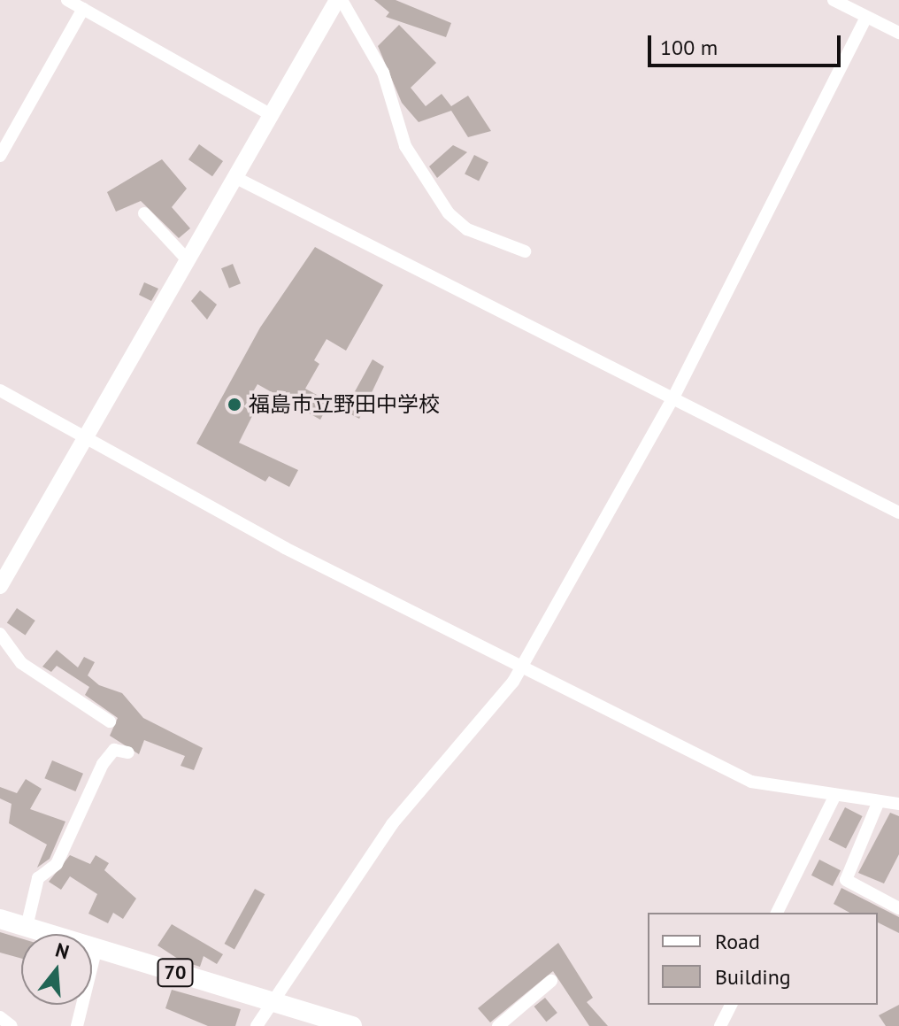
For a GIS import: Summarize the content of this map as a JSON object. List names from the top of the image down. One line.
{"streets":{"main road":["70"]},"places":["福島市立野田中学校"],"legend":["Road","Building"],"scale_bar":"100 m","north":"top"}
